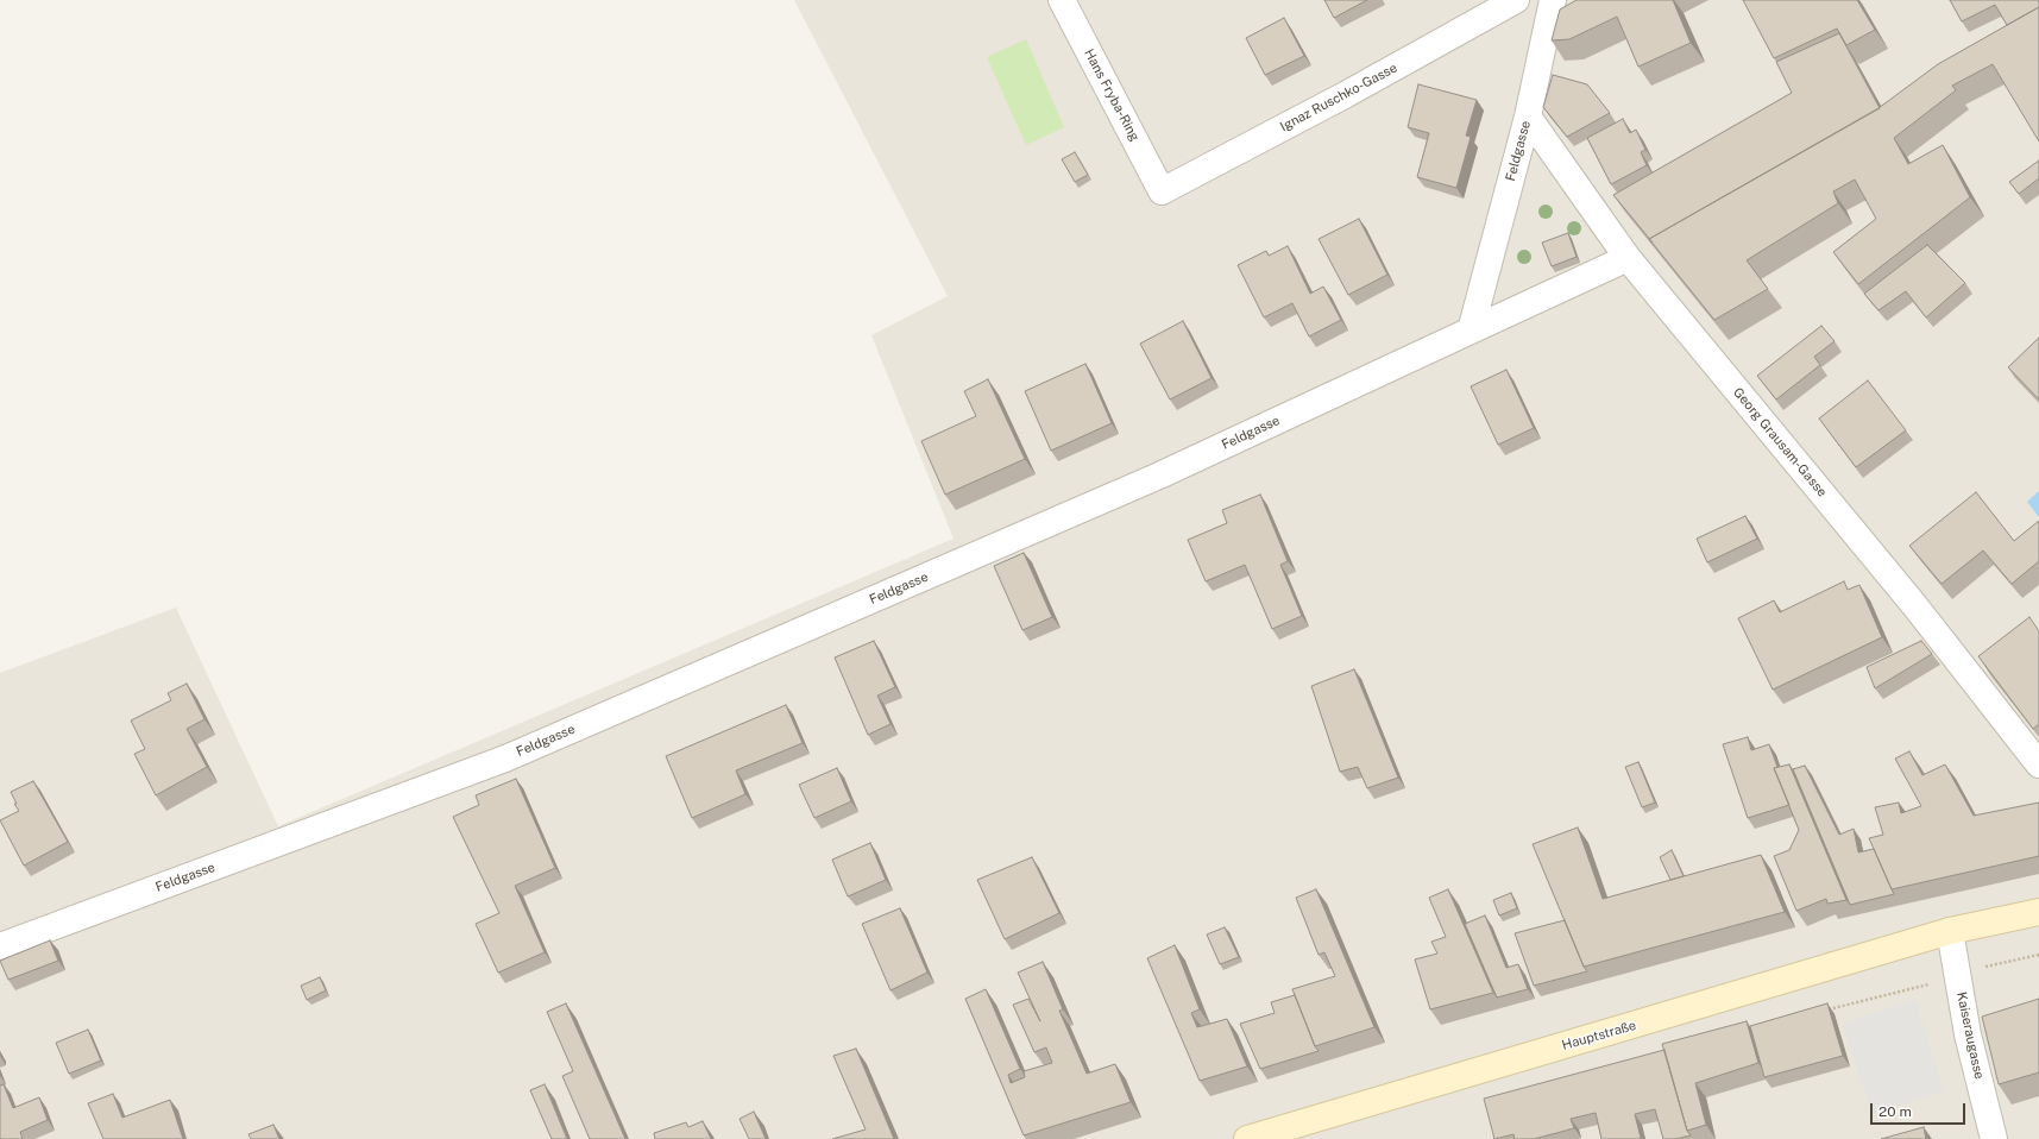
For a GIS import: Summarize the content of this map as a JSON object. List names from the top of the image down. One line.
{"streets":{"main road":["Hauptstraße"],"street":["Hans Fryba-Ring","Ignaz Ruschko-Gasse","Feldgasse","Georg Grausam-Gasse","Kaiseraugasse"]},"crossings":[["Hans Fryba-Ring","Ignaz Ruschko-Gasse"],["Feldgasse","Georg Grausam-Gasse"],["Hauptstraße","Kaiseraugasse"]],"scale_bar":"20 m"}
